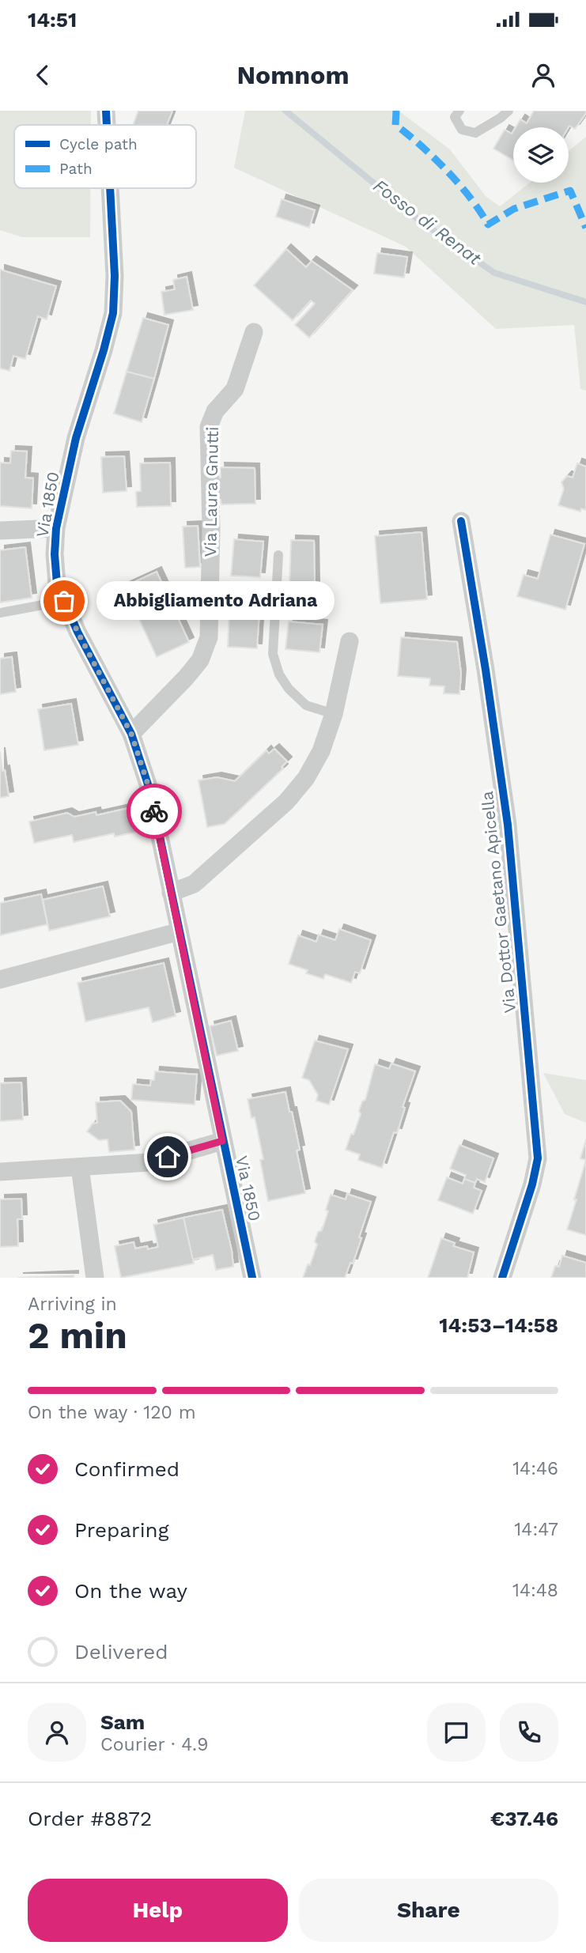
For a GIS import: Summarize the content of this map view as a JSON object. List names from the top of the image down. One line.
{"streets":{"street":["Via Laura Gnutti","Via 1850","Via Dottor Gaetano Apicella"]},"crossings":[["Via Laura Gnutti","Via 1850"]],"water":["Fosso di Renat"],"places":["Abbigliamento Adriana"],"legend":["Cycle path","Path"],"page":{"status":"14:51","header":"Nomnom","bubble":"Abbigliamento Adriana","heading":["2 min","Arriving in","14:53–14:58"],"panel":["Sam","Courier · 4.9","Order #8872","€37.46"],"bar":"On the way · 120 m","list":[["Confirmed","14:46"],["Preparing","14:47"],["On the way","14:48"],"Delivered"],"buttons":["Help","Share"]}}
